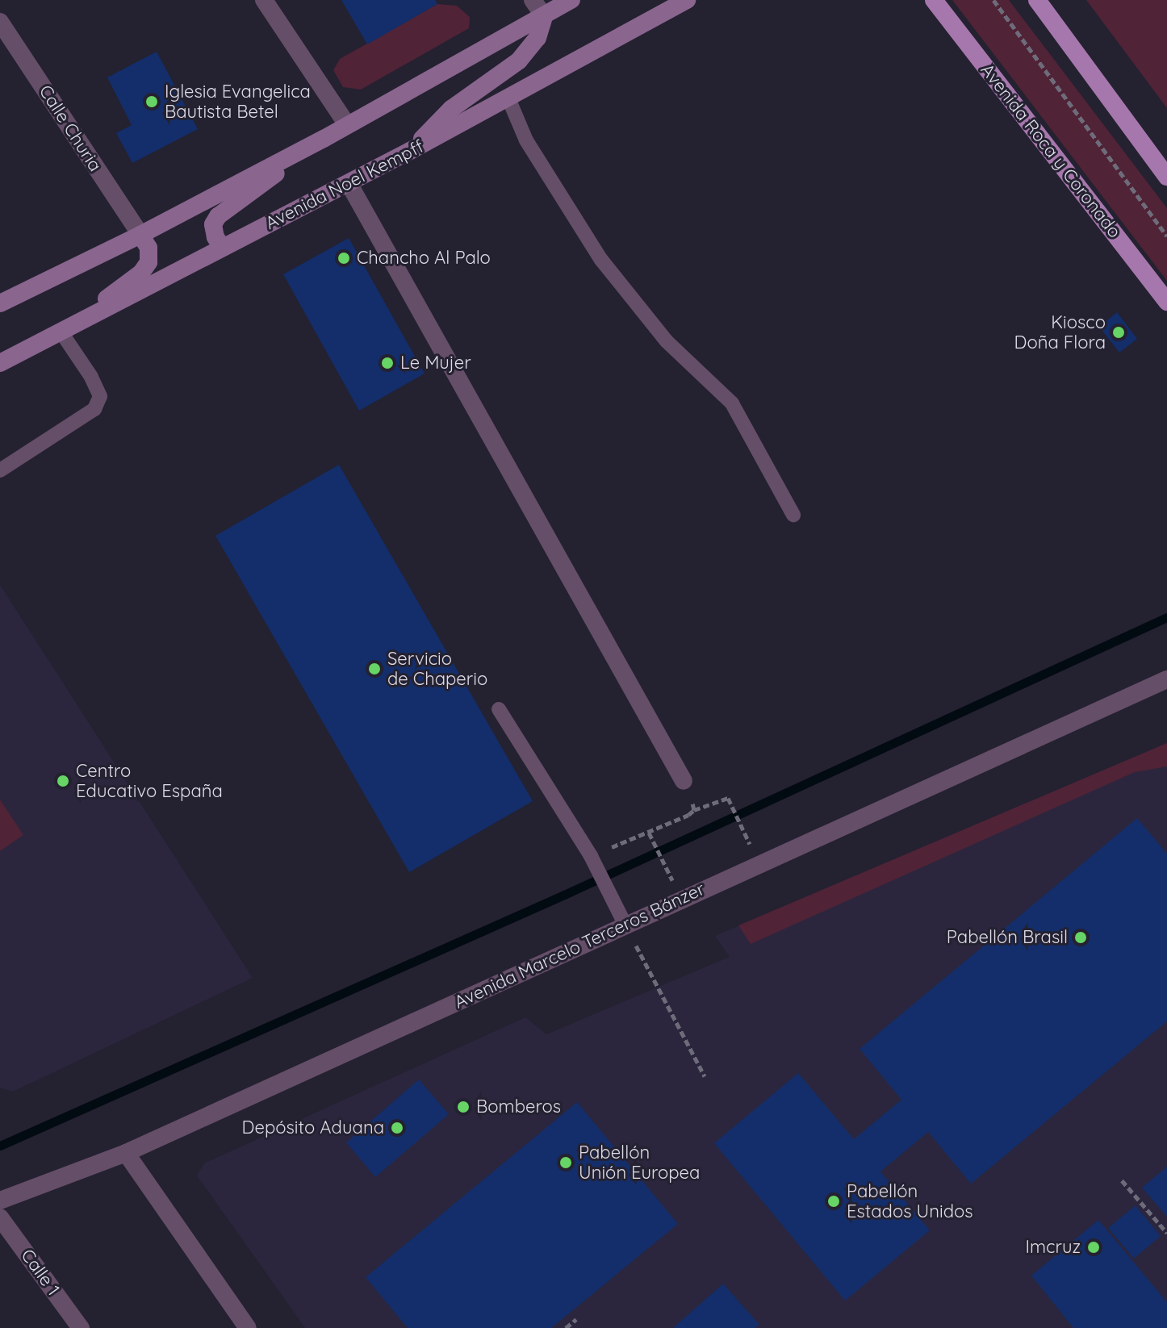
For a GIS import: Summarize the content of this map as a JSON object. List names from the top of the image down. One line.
{"streets":{"main road":["Avenida Roca y Coronado","Avenida Noel Kempff"],"street":["Calle Churia","Avenida Marcelo Terceros Bánzer","Calle 1"]},"places":["Iglesia Evangelica Bautista Betel","Chancho Al Palo","Kiosco Doña Flora","Le Mujer","Servicio de Chaperio","Centro Educativo España","Pabellón Brasil","Bomberos","Depósito Aduana","Pabellón Unión Europea","Pabellón Estados Unidos","Imcruz"]}
